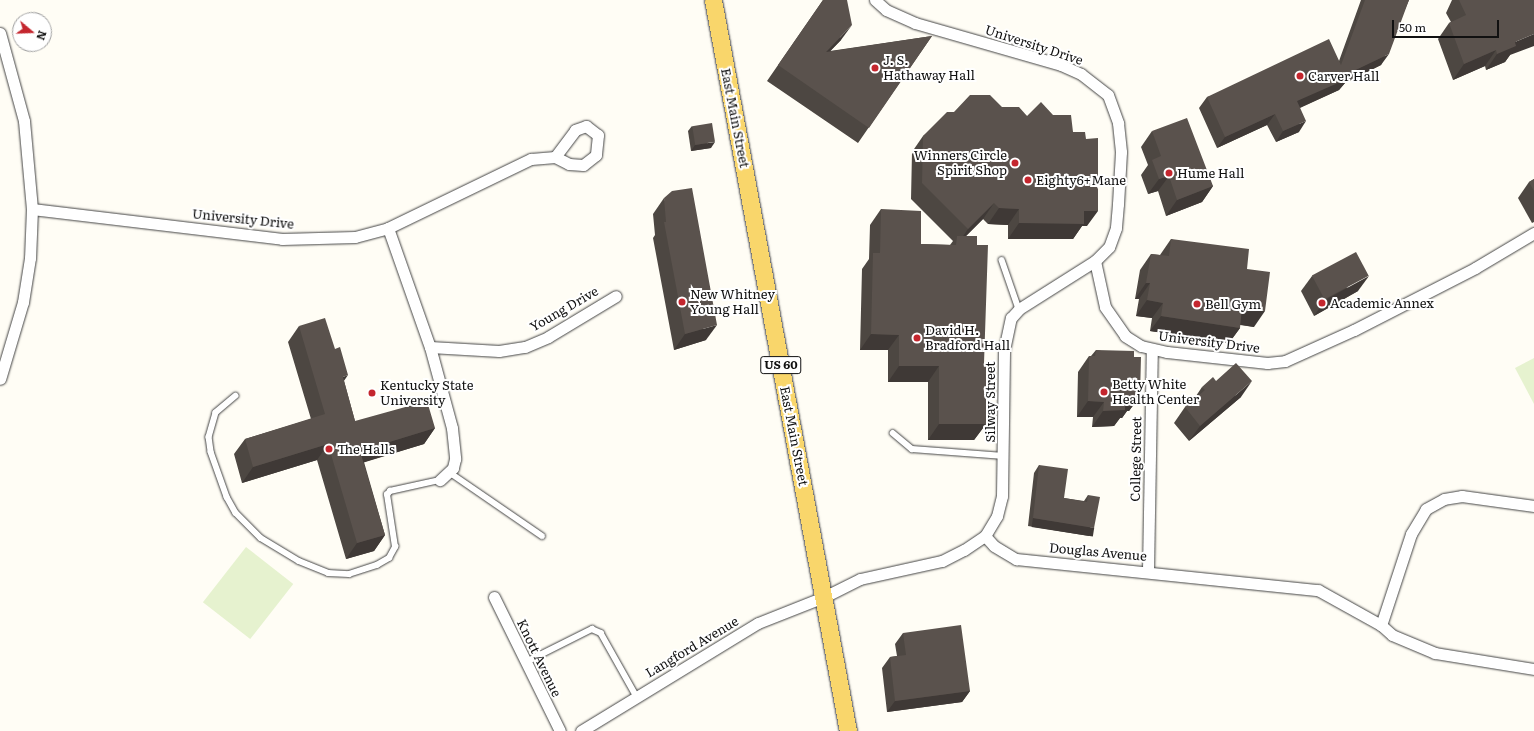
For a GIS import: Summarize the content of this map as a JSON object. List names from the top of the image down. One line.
{"streets":{"main road":["East Main Street","US 60"],"street":["University Drive","Young Drive","Silway Street","College Street","Douglas Avenue","Langford Avenue","Knott Avenue"]},"crossings":[["University Drive","Silway Street"],["University Drive","College Street"],["East Main Street","Langford Avenue"],["Silway Street","Douglas Avenue"],["College Street","Douglas Avenue"]],"places":["J. S. Hathaway Hall","Carver Hall","Winners Circle Spirit Shop","Hume Hall","Eighty6+Mane","New Whitney Young Hall","Academic Annex","Bell Gym","David H. Bradford Hall","Betty White Health Center","Kentucky State University","The Halls"],"scale_bar":"50 m","north":"right"}
